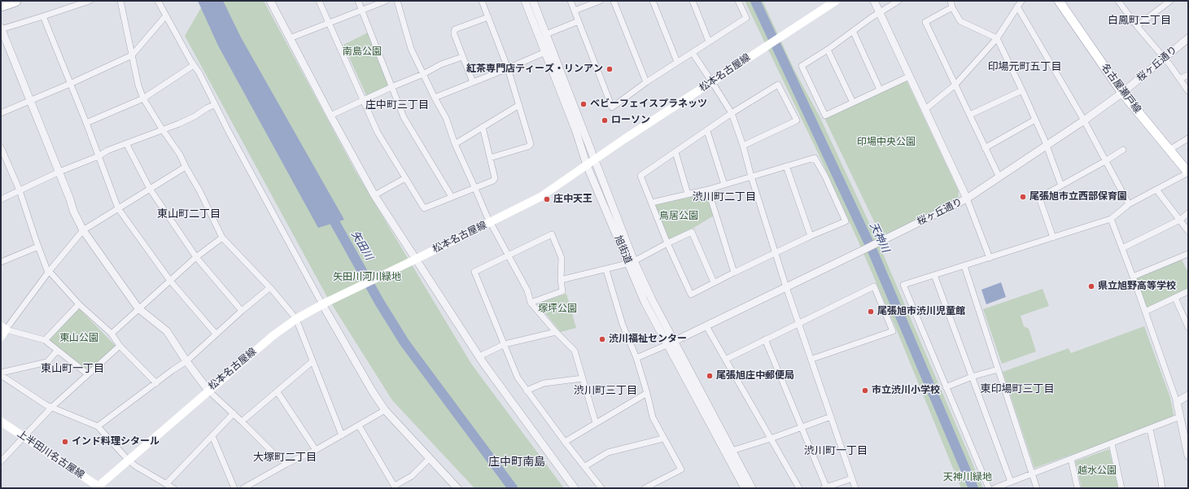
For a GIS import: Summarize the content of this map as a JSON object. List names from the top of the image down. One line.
{"streets":{"main road":["松本名古屋線","名古屋瀬戸線","上半田川名古屋線"],"street":["桜ヶ丘通り","旭街道"]},"crossings":[["桜ヶ丘通り","名古屋瀬戸線"],["桜ヶ丘通り","旭街道"],["松本名古屋線","旭街道"],["松本名古屋線","上半田川名古屋線"]],"districts":["白鳳町二丁目","印場元町五丁目","庄中町三丁目","渋川町二丁目","東山町二丁目","東山町一丁目","東印場町三丁目","渋川町三丁目","渋川町一丁目","大塚町二丁目","庄中町南島"],"water":["天神川","矢田川"],"parks":["南島公園","印場中央公園","鳥居公園","矢田川河川緑地","塚坪公園","東山公園","越水公園","天神川緑地"],"places":["紅茶専門店ティーズ・リンアン","ベビーフェイスプラネッツ","ローソン","尾張旭市立西部保育園","庄中天王","県立旭野高等学校","尾張旭市渋川児童館","渋川福祉センター","尾張旭庄中郵便局","市立渋川小学校","インド料理シタール"]}
